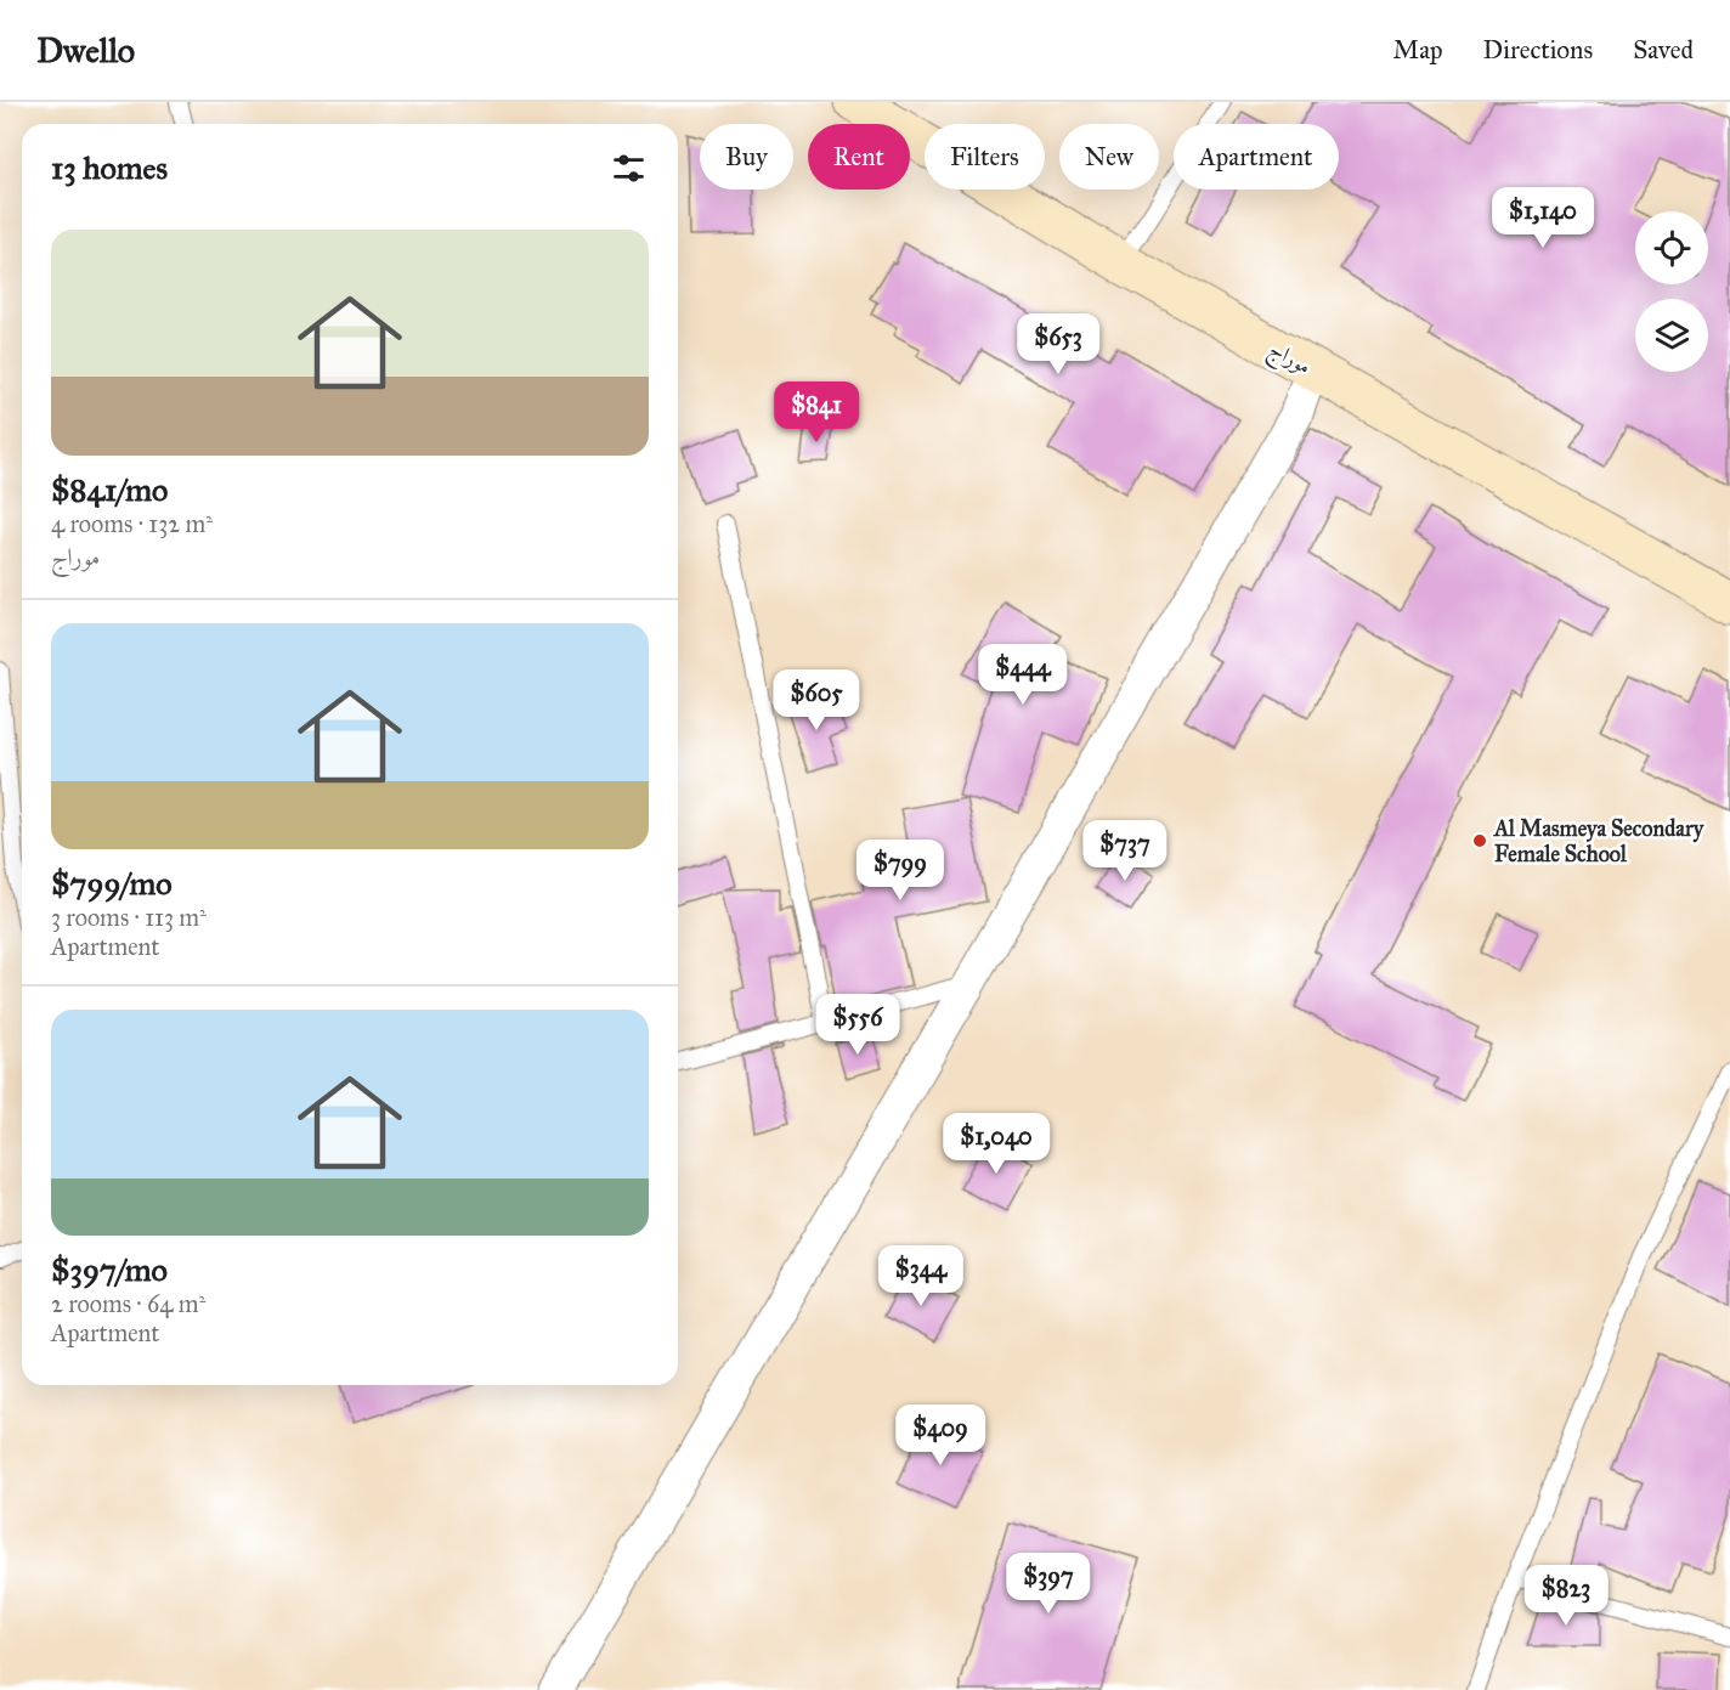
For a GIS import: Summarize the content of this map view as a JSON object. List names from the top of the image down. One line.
{"streets":{"main road":["موراج"]},"places":["Al Masmeya Secondary Female School"],"page":{"header":"Dwello","nav":["Map","Directions","Saved"],"chip":["Buy","Rent","Filters","New","Apartment"],"heading":"13 homes","price":["$1,140","$653","$841","$444","$605","$737","$799","$556","$1,040","$344","$409","$397","$823"],"list":[{"name":"$841/mo","note":"4 rooms · 132 m² · موراج"},{"name":"$799/mo","note":"3 rooms · 113 m² · Apartment"},{"name":"$397/mo","note":"2 rooms · 64 m² · Apartment"}]}}
